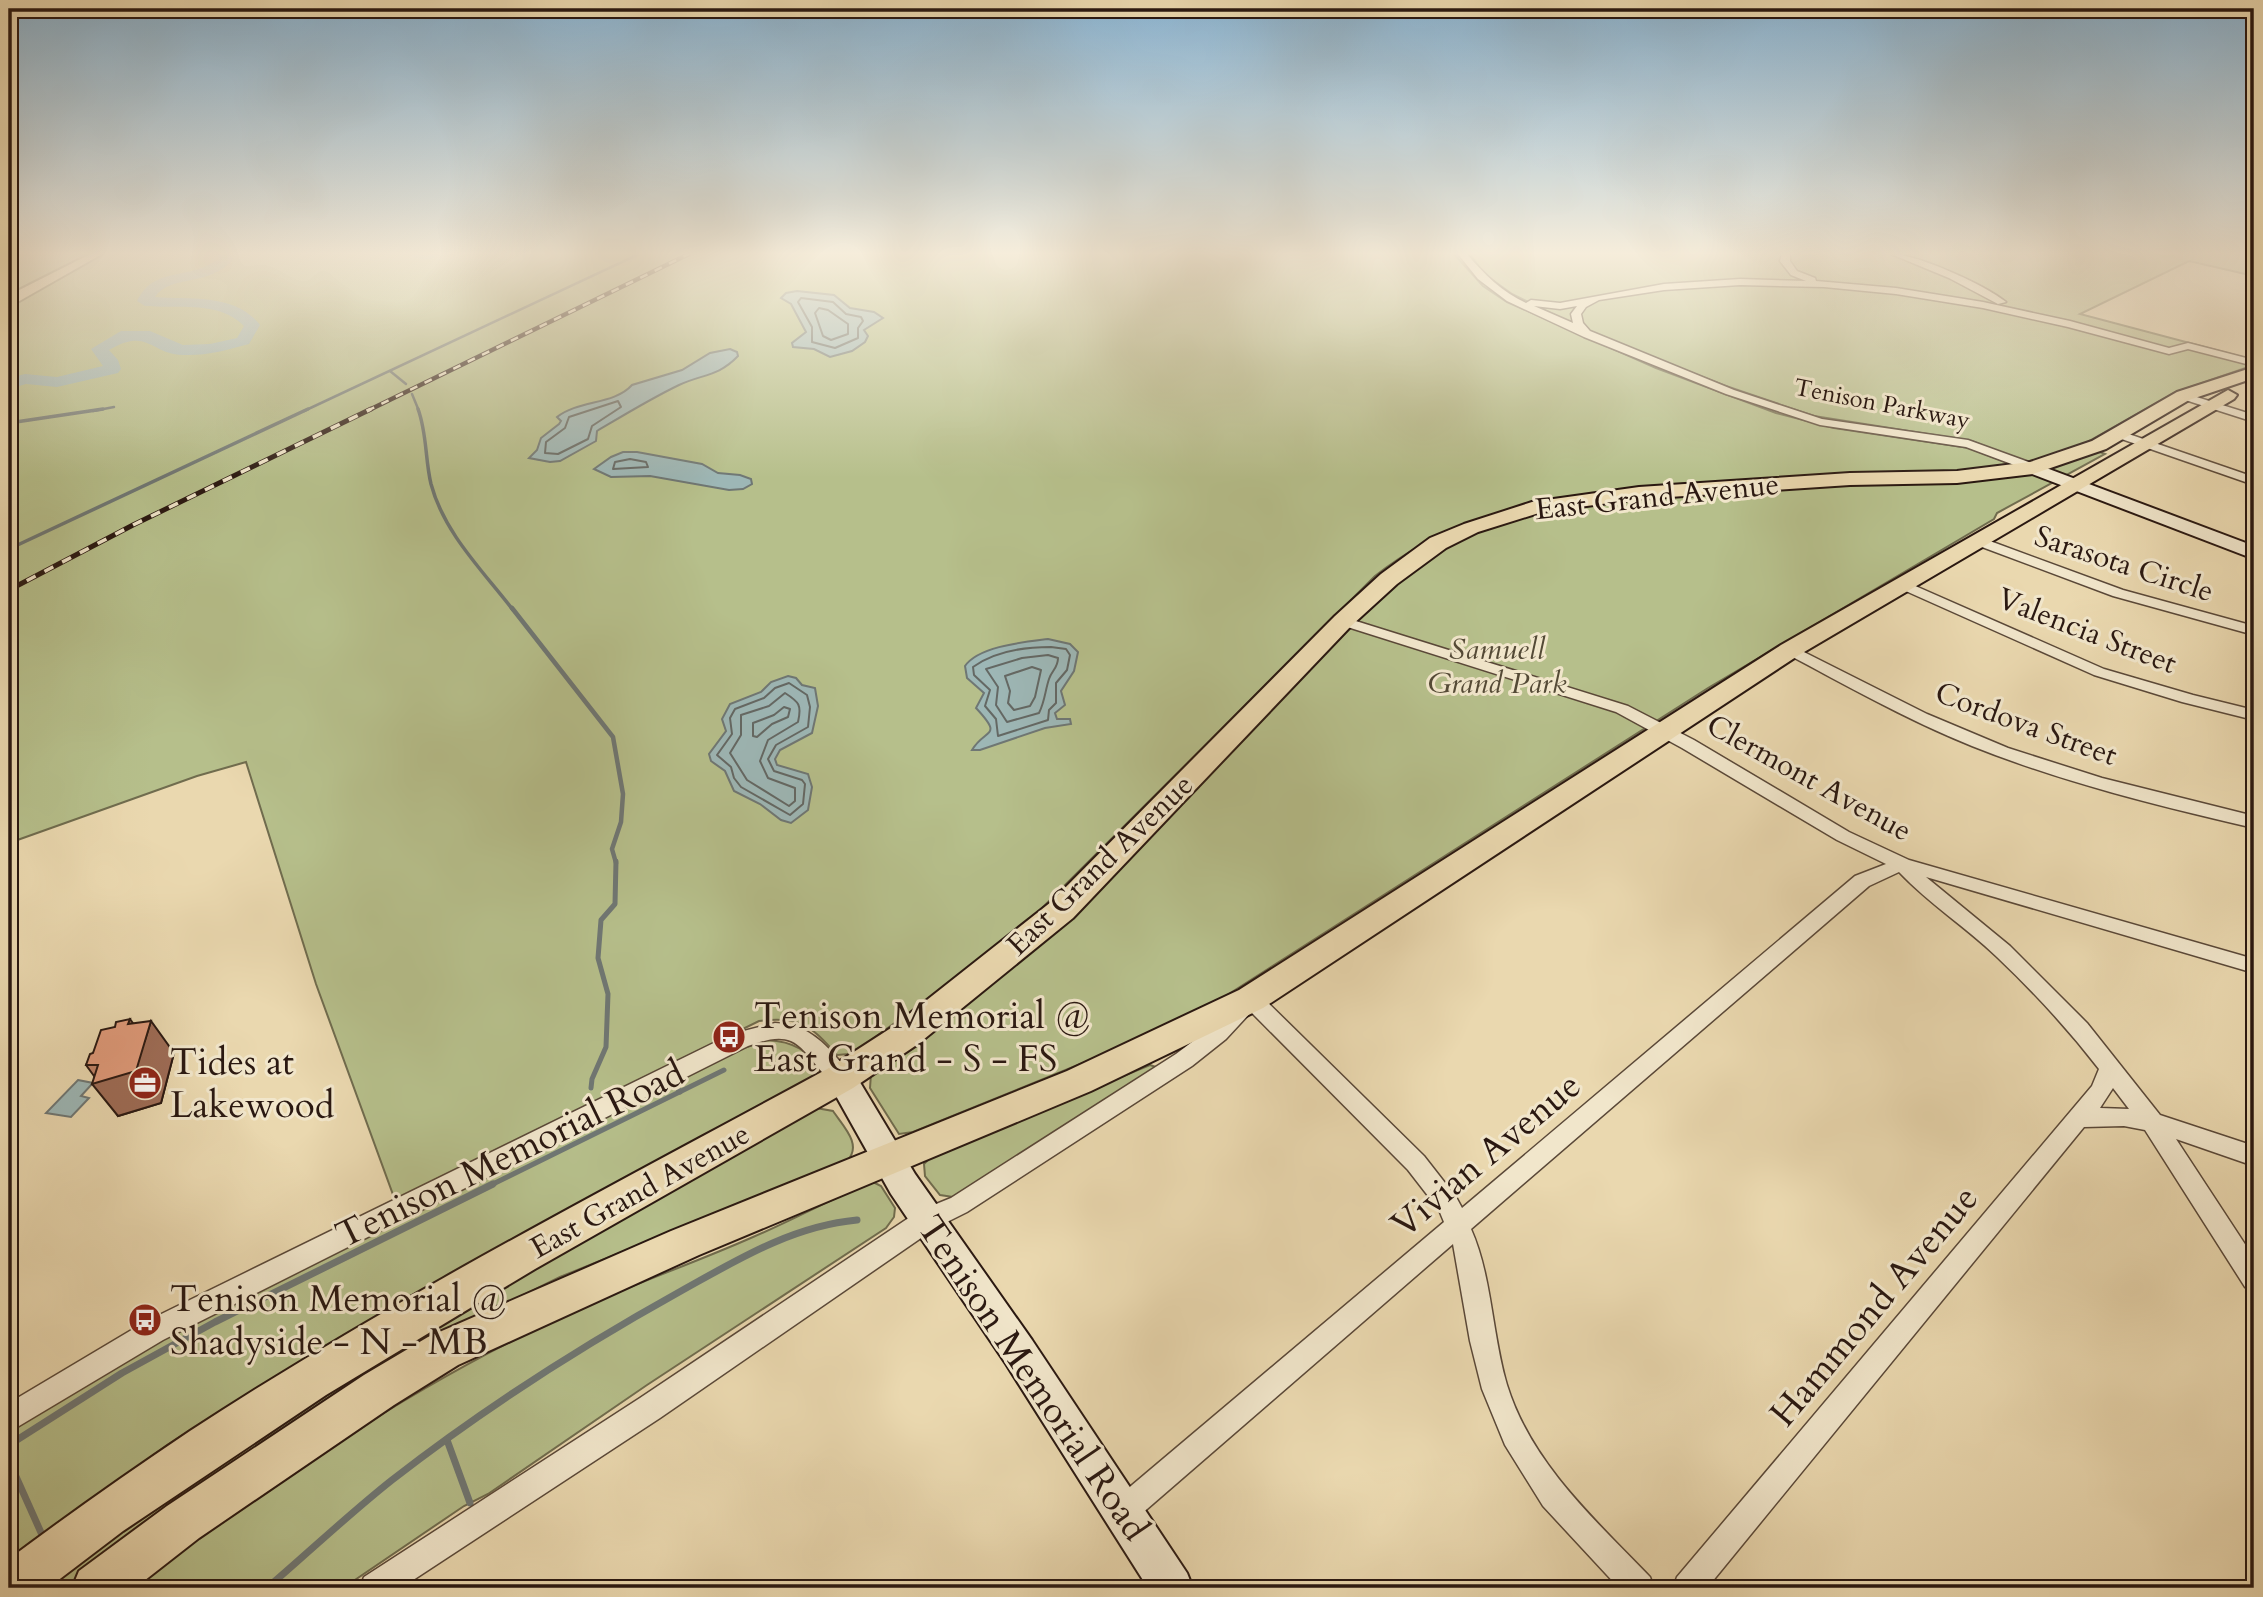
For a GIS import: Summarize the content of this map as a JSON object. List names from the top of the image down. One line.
{"streets":{"main road":["East Grand Avenue"],"street":["Tenison Parkway","Sarasota Circle","Valencia Street","Cordova Street","Clermont Avenue","Tenison Memorial Road","Vivian Avenue","Hammond Avenue"]},"crossings":[["Tenison Parkway","East Grand Avenue"],["East Grand Avenue","Sarasota Circle"],["East Grand Avenue","Valencia Street"],["East Grand Avenue","Cordova Street"],["East Grand Avenue","Clermont Avenue"],["East Grand Avenue","Tenison Memorial Road"],["Clermont Avenue","Vivian Avenue"],["Tenison Memorial Road","Vivian Avenue"]],"parks":["Samuell Grand Park"],"places":{"bus stop":["Tenison Memorial @ East Grand - S - FS","Tenison Memorial @ Shadyside - N - MB"],"office":["Tides at Lakewood"]}}
